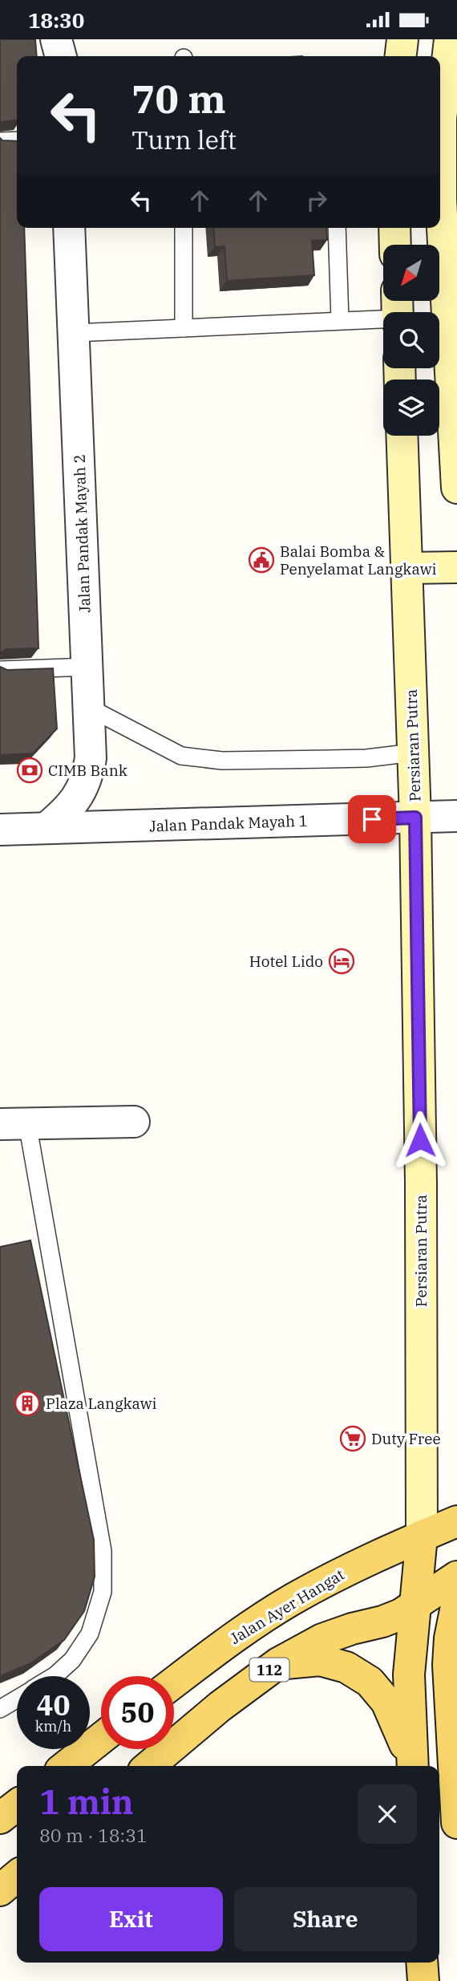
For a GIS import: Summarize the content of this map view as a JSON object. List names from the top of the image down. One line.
{"streets":{"main road":["Persiaran Putra","Jalan Ayer Hangat","112"],"street":["Jalan Pandak Mayah 2","Jalan Pandak Mayah 1"]},"crossings":[["Jalan Pandak Mayah 2","Jalan Pandak Mayah 1"],["Persiaran Putra","Jalan Pandak Mayah 1"],["Persiaran Putra","Jalan Ayer Hangat"],["Persiaran Putra","112"]],"places":{"public building":["Balai Bomba & Penyelamat Langkawi"],"bank":["CIMB Bank"],"hotel":["Hotel Lido"],"building":["Plaza Langkawi"],"supermarket":["Duty Free"]},"north":"bottom left","page":{"status":"18:30","turn":["70 m","Turn left"],"speed":"40 km/h","limit":"50","heading":["1 min","80 m · 18:31"],"buttons":["Exit","Share"]}}
